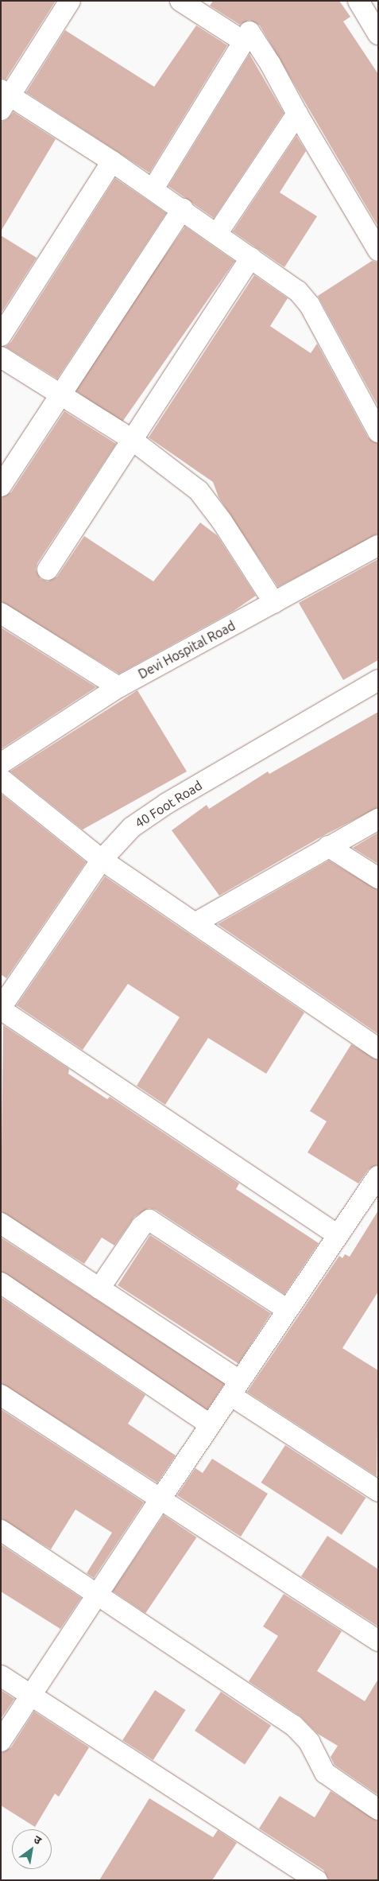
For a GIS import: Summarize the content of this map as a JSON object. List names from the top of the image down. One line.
{"streets":{"street":["Devi Hospital Road","40 Foot Road"]},"north":"top right"}
